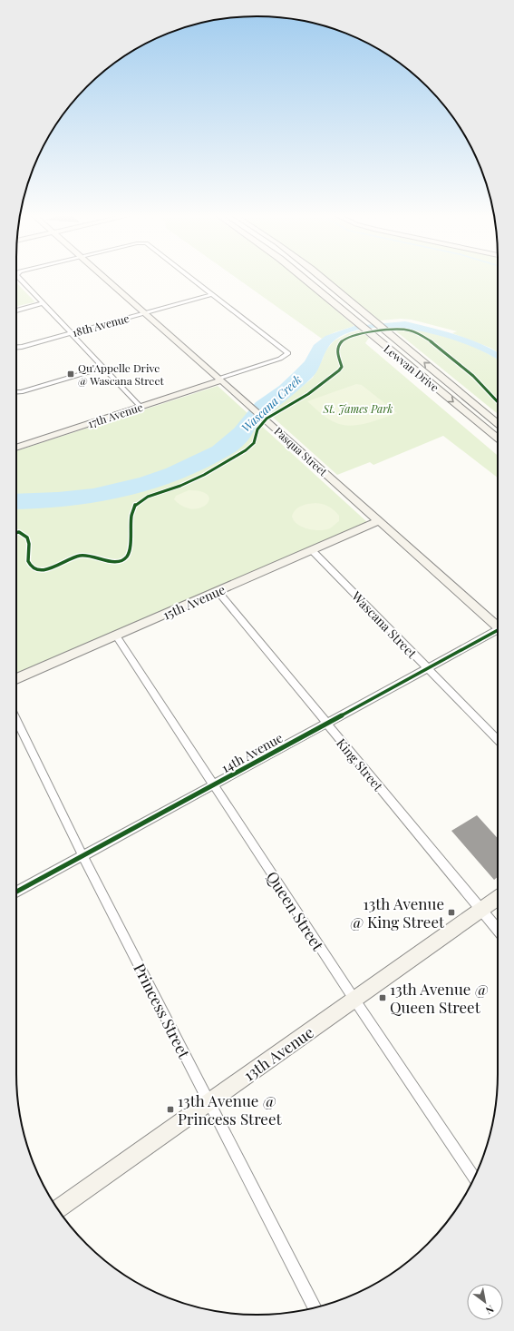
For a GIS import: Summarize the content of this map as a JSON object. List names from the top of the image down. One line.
{"streets":{"street":["18th Avenue","Lewvan Drive","17th Avenue","Pasqua Street","15th Avenue","Wascana Street","14th Avenue","King Street","Queen Street","Princess Street","13th Avenue"]},"crossings":[["18th Avenue","17th Avenue"],["18th Avenue","Pasqua Street"],["17th Avenue","Pasqua Street"],["Pasqua Street","15th Avenue"],["15th Avenue","Wascana Street"],["15th Avenue","King Street"],["15th Avenue","Queen Street"],["Wascana Street","14th Avenue"],["14th Avenue","King Street"],["14th Avenue","Queen Street"],["14th Avenue","Princess Street"],["King Street","13th Avenue"],["Queen Street","13th Avenue"],["Princess Street","13th Avenue"]],"water":["Wascana Creek"],"parks":["St. James Park"],"places":{"transit":["Qu'Appelle Drive @ Wascana Street","13th Avenue @ King Street","13th Avenue @ Queen Street","13th Avenue @ Princess Street"]},"north":"bottom right"}
